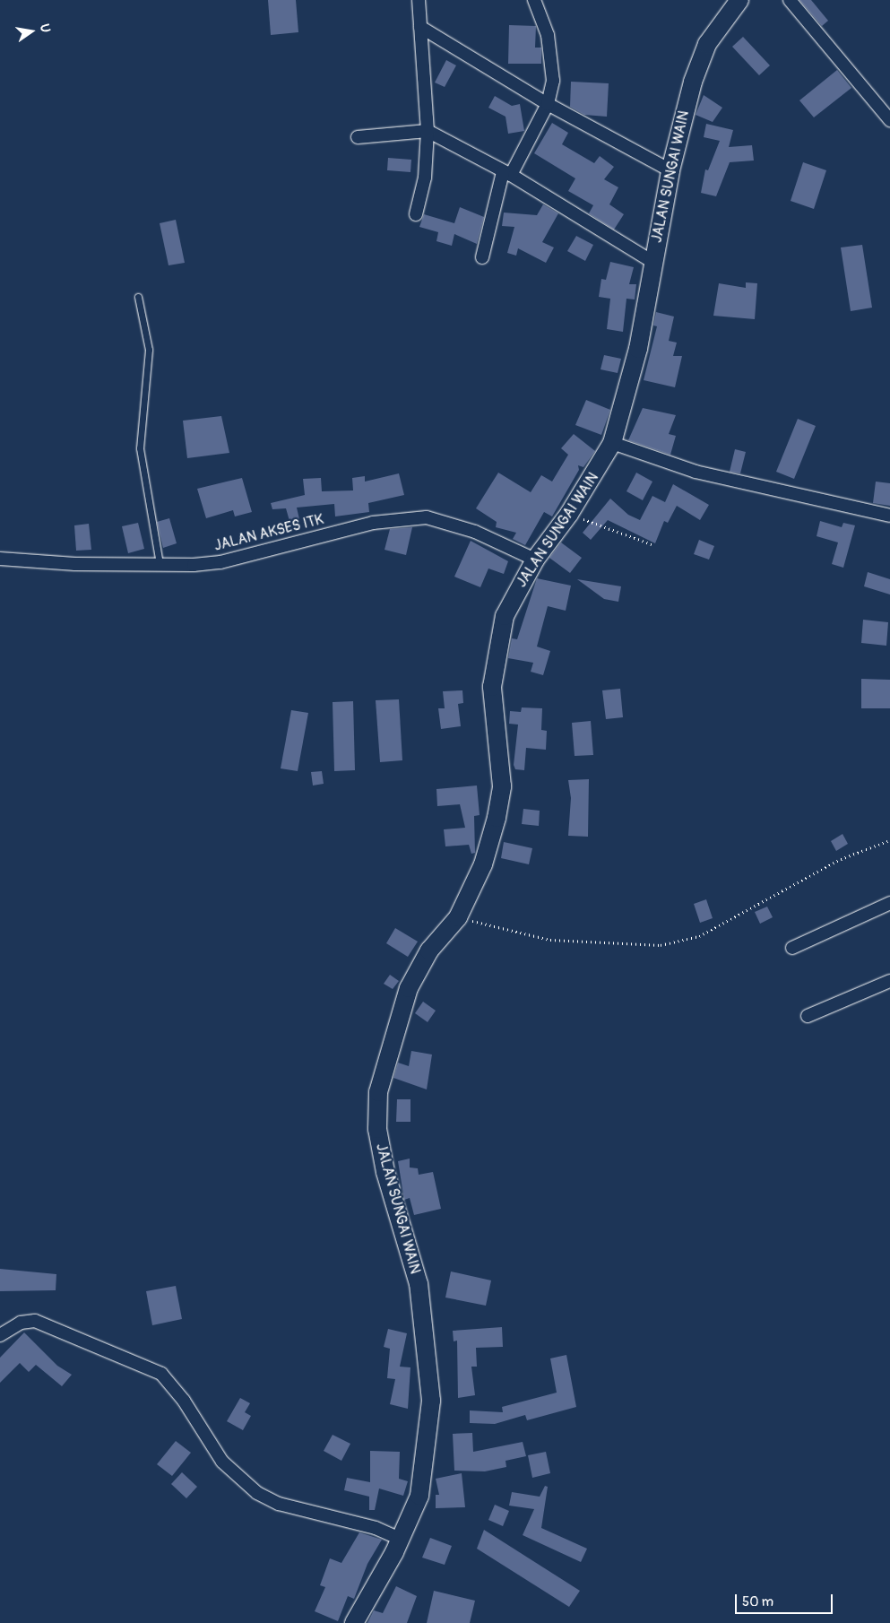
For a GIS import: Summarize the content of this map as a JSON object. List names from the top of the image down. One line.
{"streets":{"street":["JALAN SUNGAI WAIN","JALAN AKSES ITK"]},"crossings":[["JALAN SUNGAI WAIN","JALAN AKSES ITK"]],"scale_bar":"50 m","north":"right"}
